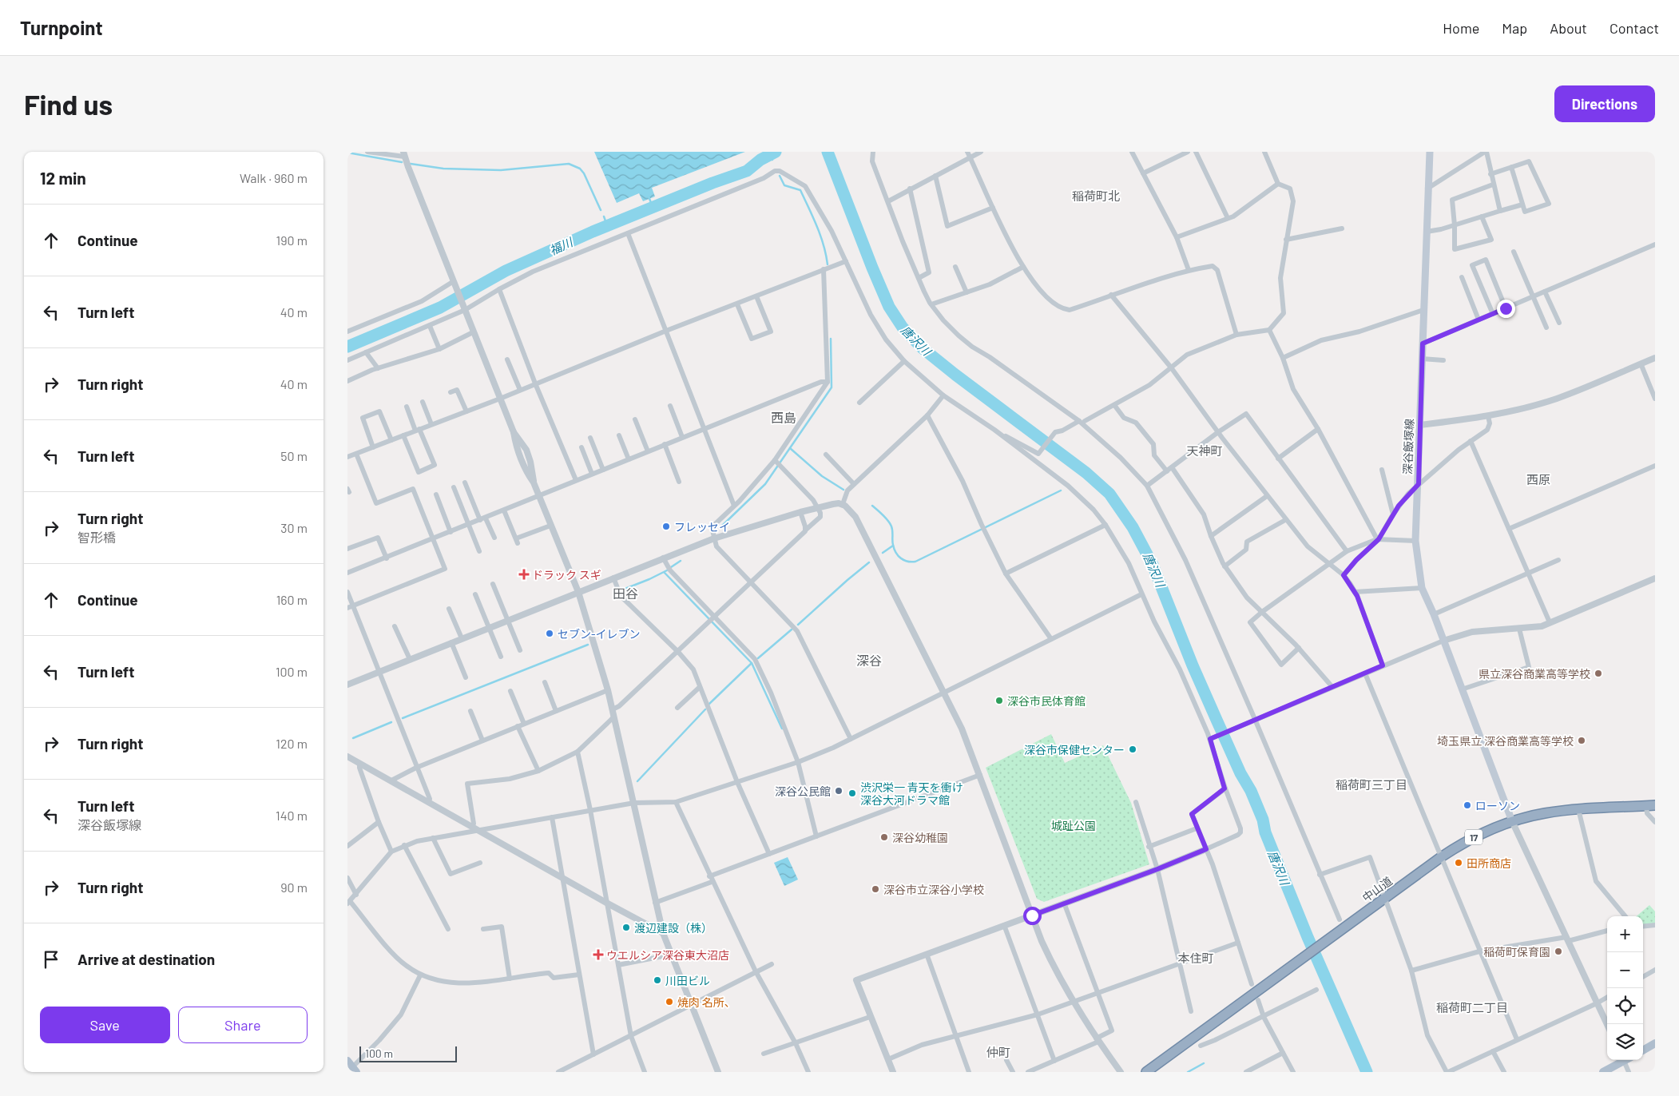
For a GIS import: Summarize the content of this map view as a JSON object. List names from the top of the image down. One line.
{"streets":{"highway":["17","中山道"],"main road":["深谷飯塚線"]},"crossings":[["深谷飯塚線","中山道"]],"districts":["稲荷町北","西島","天神町","西原","田谷","深谷","稲荷町三丁目","本住町","稲荷町二丁目","仲町"],"water":["福川","唐沢川"],"parks":["城趾公園"],"places":{"other":["フレッセイ","セブン-イレブン","県立深谷商業高等学校","深谷市民体育館","埼玉県立 深谷商業高等学校","深谷市保健センター","深谷公民館","渋沢栄一 青天を衝け 深谷大河ドラマ館","ローソン","深谷幼稚園","田所商店","深谷市立深谷小学校","渡辺建設（株）","稲荷町保育園","川田ビル","焼肉 名所、"],"health":["ドラック スギ","ウエルシア深谷東大沼店"]},"scale_bar":"100 m","page":{"header":"Turnpoint","nav":["Home","Map","About","Contact"],"buttons":["Directions",["Save","Share"]],"title":"Find us","heading":["12 min","Walk · 960 m"],"list":[["Continue","190 m"],["Turn left","40 m"],["Turn right","40 m"],["Turn left","50 m"],["Turn right","智形橋","30 m"],["Continue","160 m"],["Turn left","100 m"],["Turn right","120 m"],["Turn left","深谷飯塚線","140 m"],["Turn right","90 m"],"Arrive at destination"],"map_buttons":["+","−"],"scale":"100 m"}}
